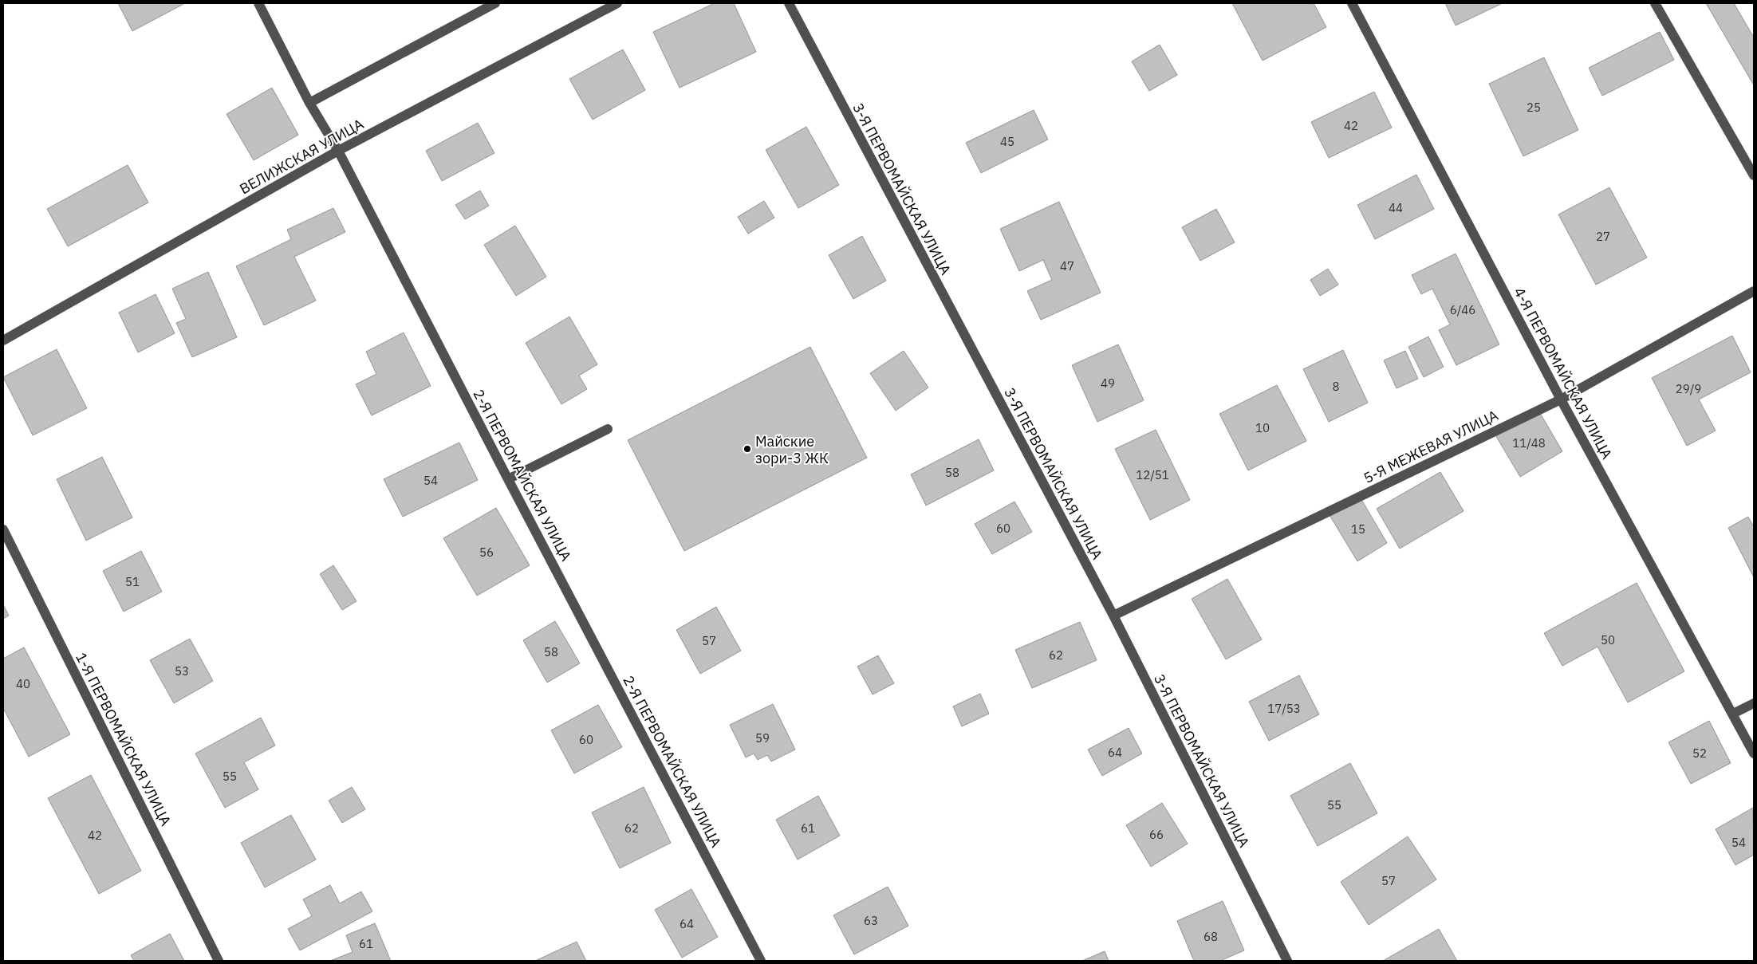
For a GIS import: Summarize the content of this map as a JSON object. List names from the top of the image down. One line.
{"streets":{"street":["ВЕЛИЖСКАЯ УЛИЦА","3-Я ПЕРВОМАЙСКАЯ УЛИЦА","4-Я ПЕРВОМАЙСКАЯ УЛИЦА","5-Я МЕЖЕВАЯ УЛИЦА","2-Я ПЕРВОМАЙСКАЯ УЛИЦА","1-Я ПЕРВОМАЙСКАЯ УЛИЦА"]},"crossings":[["ВЕЛИЖСКАЯ УЛИЦА","2-Я ПЕРВОМАЙСКАЯ УЛИЦА"],["3-Я ПЕРВОМАЙСКАЯ УЛИЦА","5-Я МЕЖЕВАЯ УЛИЦА"],["4-Я ПЕРВОМАЙСКАЯ УЛИЦА","5-Я МЕЖЕВАЯ УЛИЦА"]],"places":["Майские зори-3 ЖК"],"house_numbers":["25","42","45","44","27","47","6/46","49","8","29/9","10","11/48","58","12/51","54","60","15","56","51","50","57","58","62","53","40","17/53","59","60","64","52","55","55","62","61","66","42","54","57","63","64","68","61"]}
